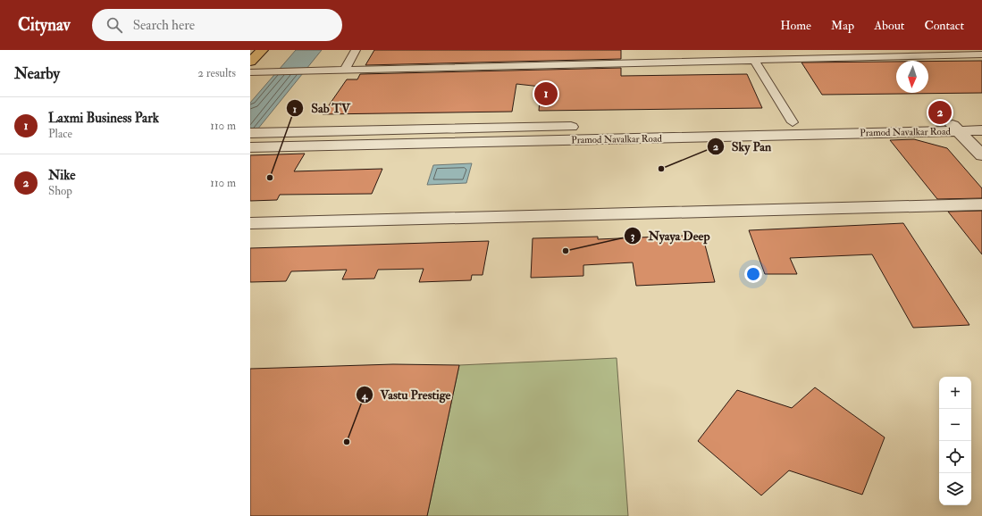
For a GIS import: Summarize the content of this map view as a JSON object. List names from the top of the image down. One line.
{"streets":{"street":["Pramod Navalkar Road"]},"places":["Sky Pan","Sab TV","Nyaya Deep","Vastu Prestige"],"north":"bottom","page":{"header":"Citynav","search":"Search here","nav":["Home","Map","About","Contact"],"heading":["Nearby","2 results"],"pins":["1","2"],"list":[{"mark":"1","name":"Laxmi Business Park","note":"Place","value":"110 m"},{"mark":"2","name":"Nike","note":"Shop","value":"110 m"}],"map_buttons":["+","−"]}}
